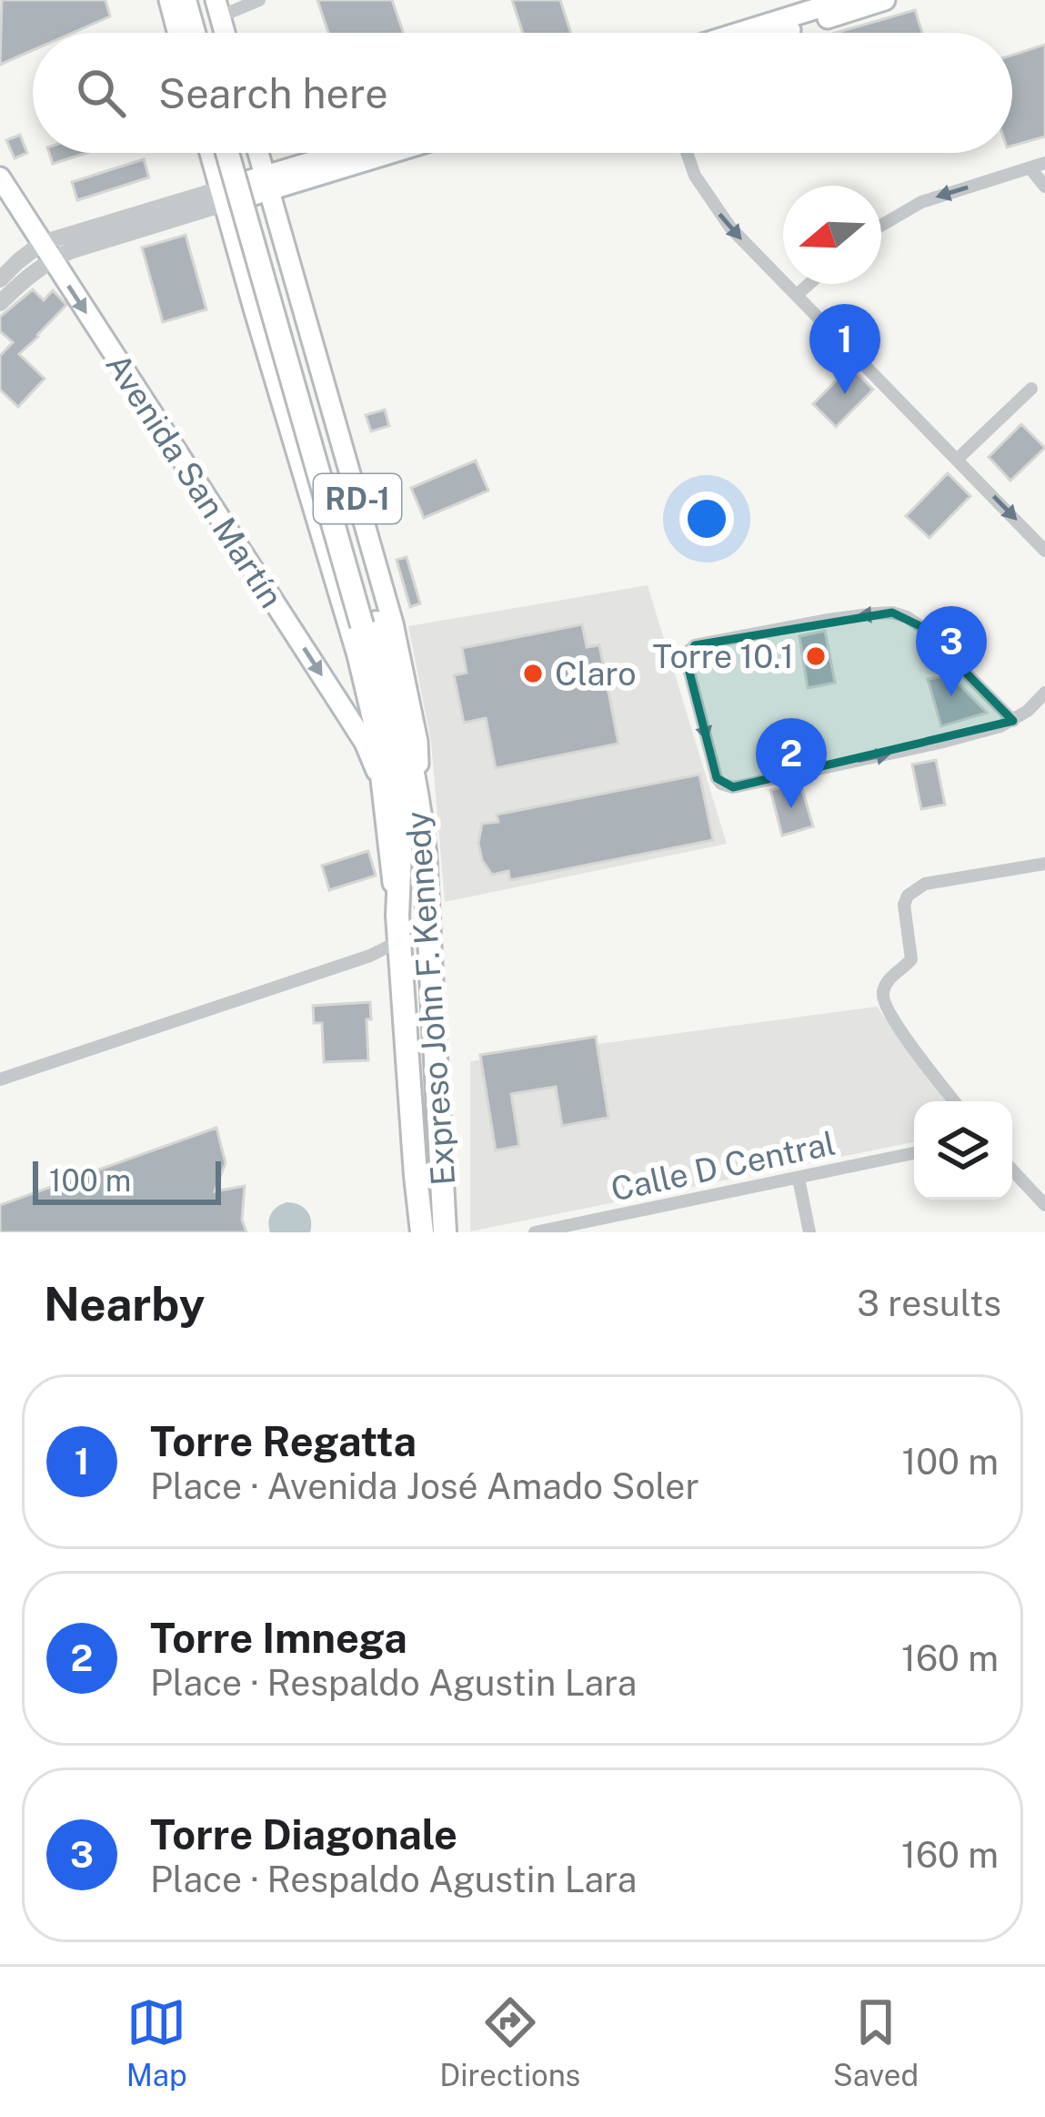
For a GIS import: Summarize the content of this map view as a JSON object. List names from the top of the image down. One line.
{"streets":{"highway":["RD-1","Expreso John F. Kennedy"],"main road":["Avenida San Martín"],"street":["Calle D Central"]},"crossings":[["Avenida San Martín","RD-1"],["RD-1","Expreso John F. Kennedy"]],"places":["Torre 10.1","Claro"],"scale_bar":"100 m","north":"left","page":{"search":"Search here","pins":["1","3","2"],"scale":"100 m","heading":["Nearby","3 results"],"list":[{"mark":"1","name":"Torre Regatta","note":"Place · Avenida José Amado Soler","value":"100 m"},{"mark":"2","name":"Torre Imnega","note":"Place · Respaldo Agustin Lara","value":"160 m"},{"mark":"3","name":"Torre Diagonale","note":"Place · Respaldo Agustin Lara","value":"160 m"}],"nav":["Map","Directions","Saved"]}}
